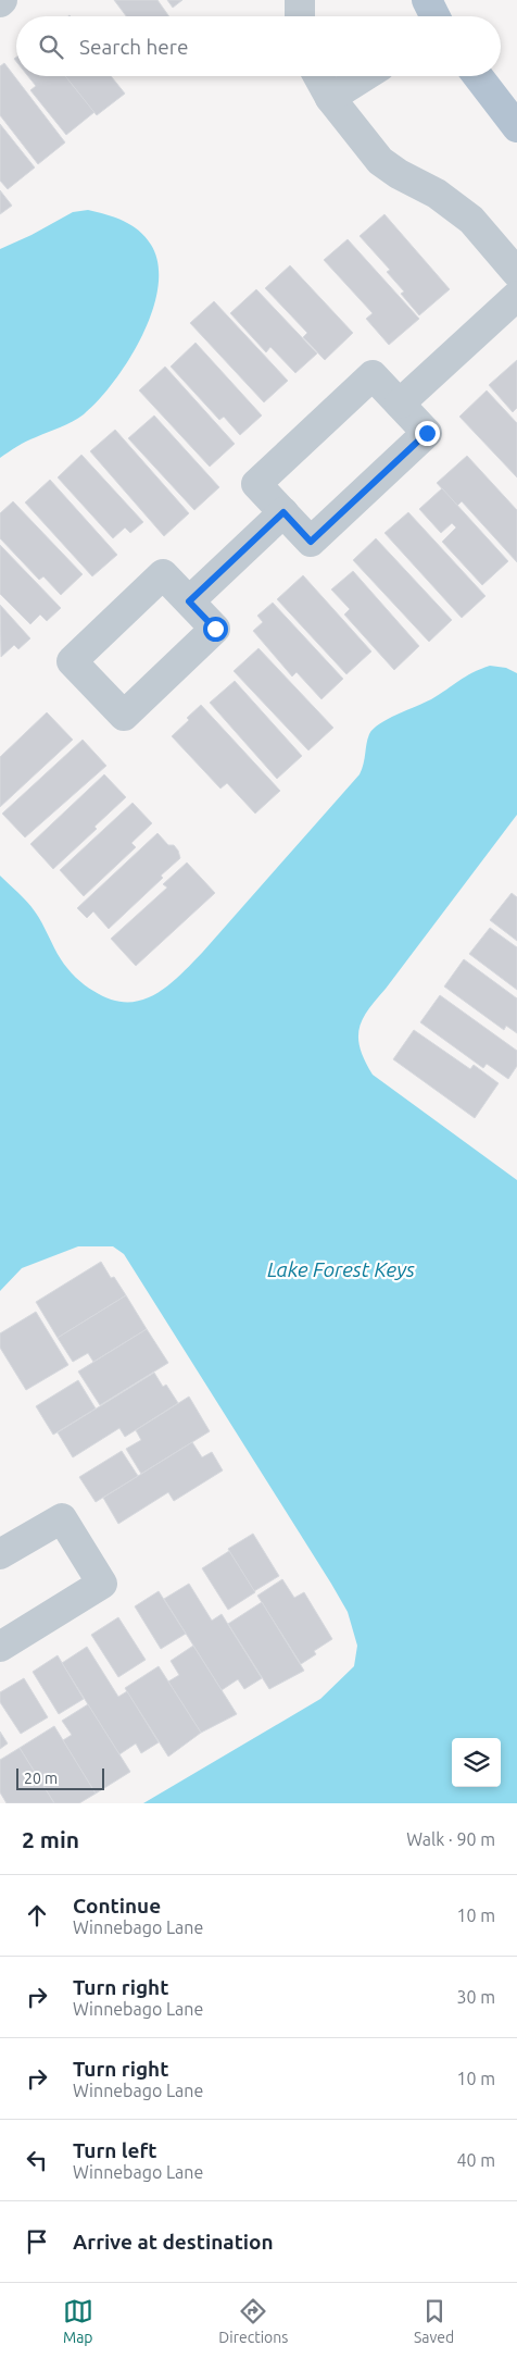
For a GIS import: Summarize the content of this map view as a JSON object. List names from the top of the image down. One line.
{"water":["Lake Forest Keys"],"scale_bar":"20 m","page":{"search":"Search here","scale":"20 m","heading":["2 min","Walk · 90 m"],"list":[["Continue","Winnebago Lane","10 m"],["Turn right","Winnebago Lane","30 m"],["Turn right","Winnebago Lane","10 m"],["Turn left","Winnebago Lane","40 m"],"Arrive at destination"],"nav":["Map","Directions","Saved"]}}
